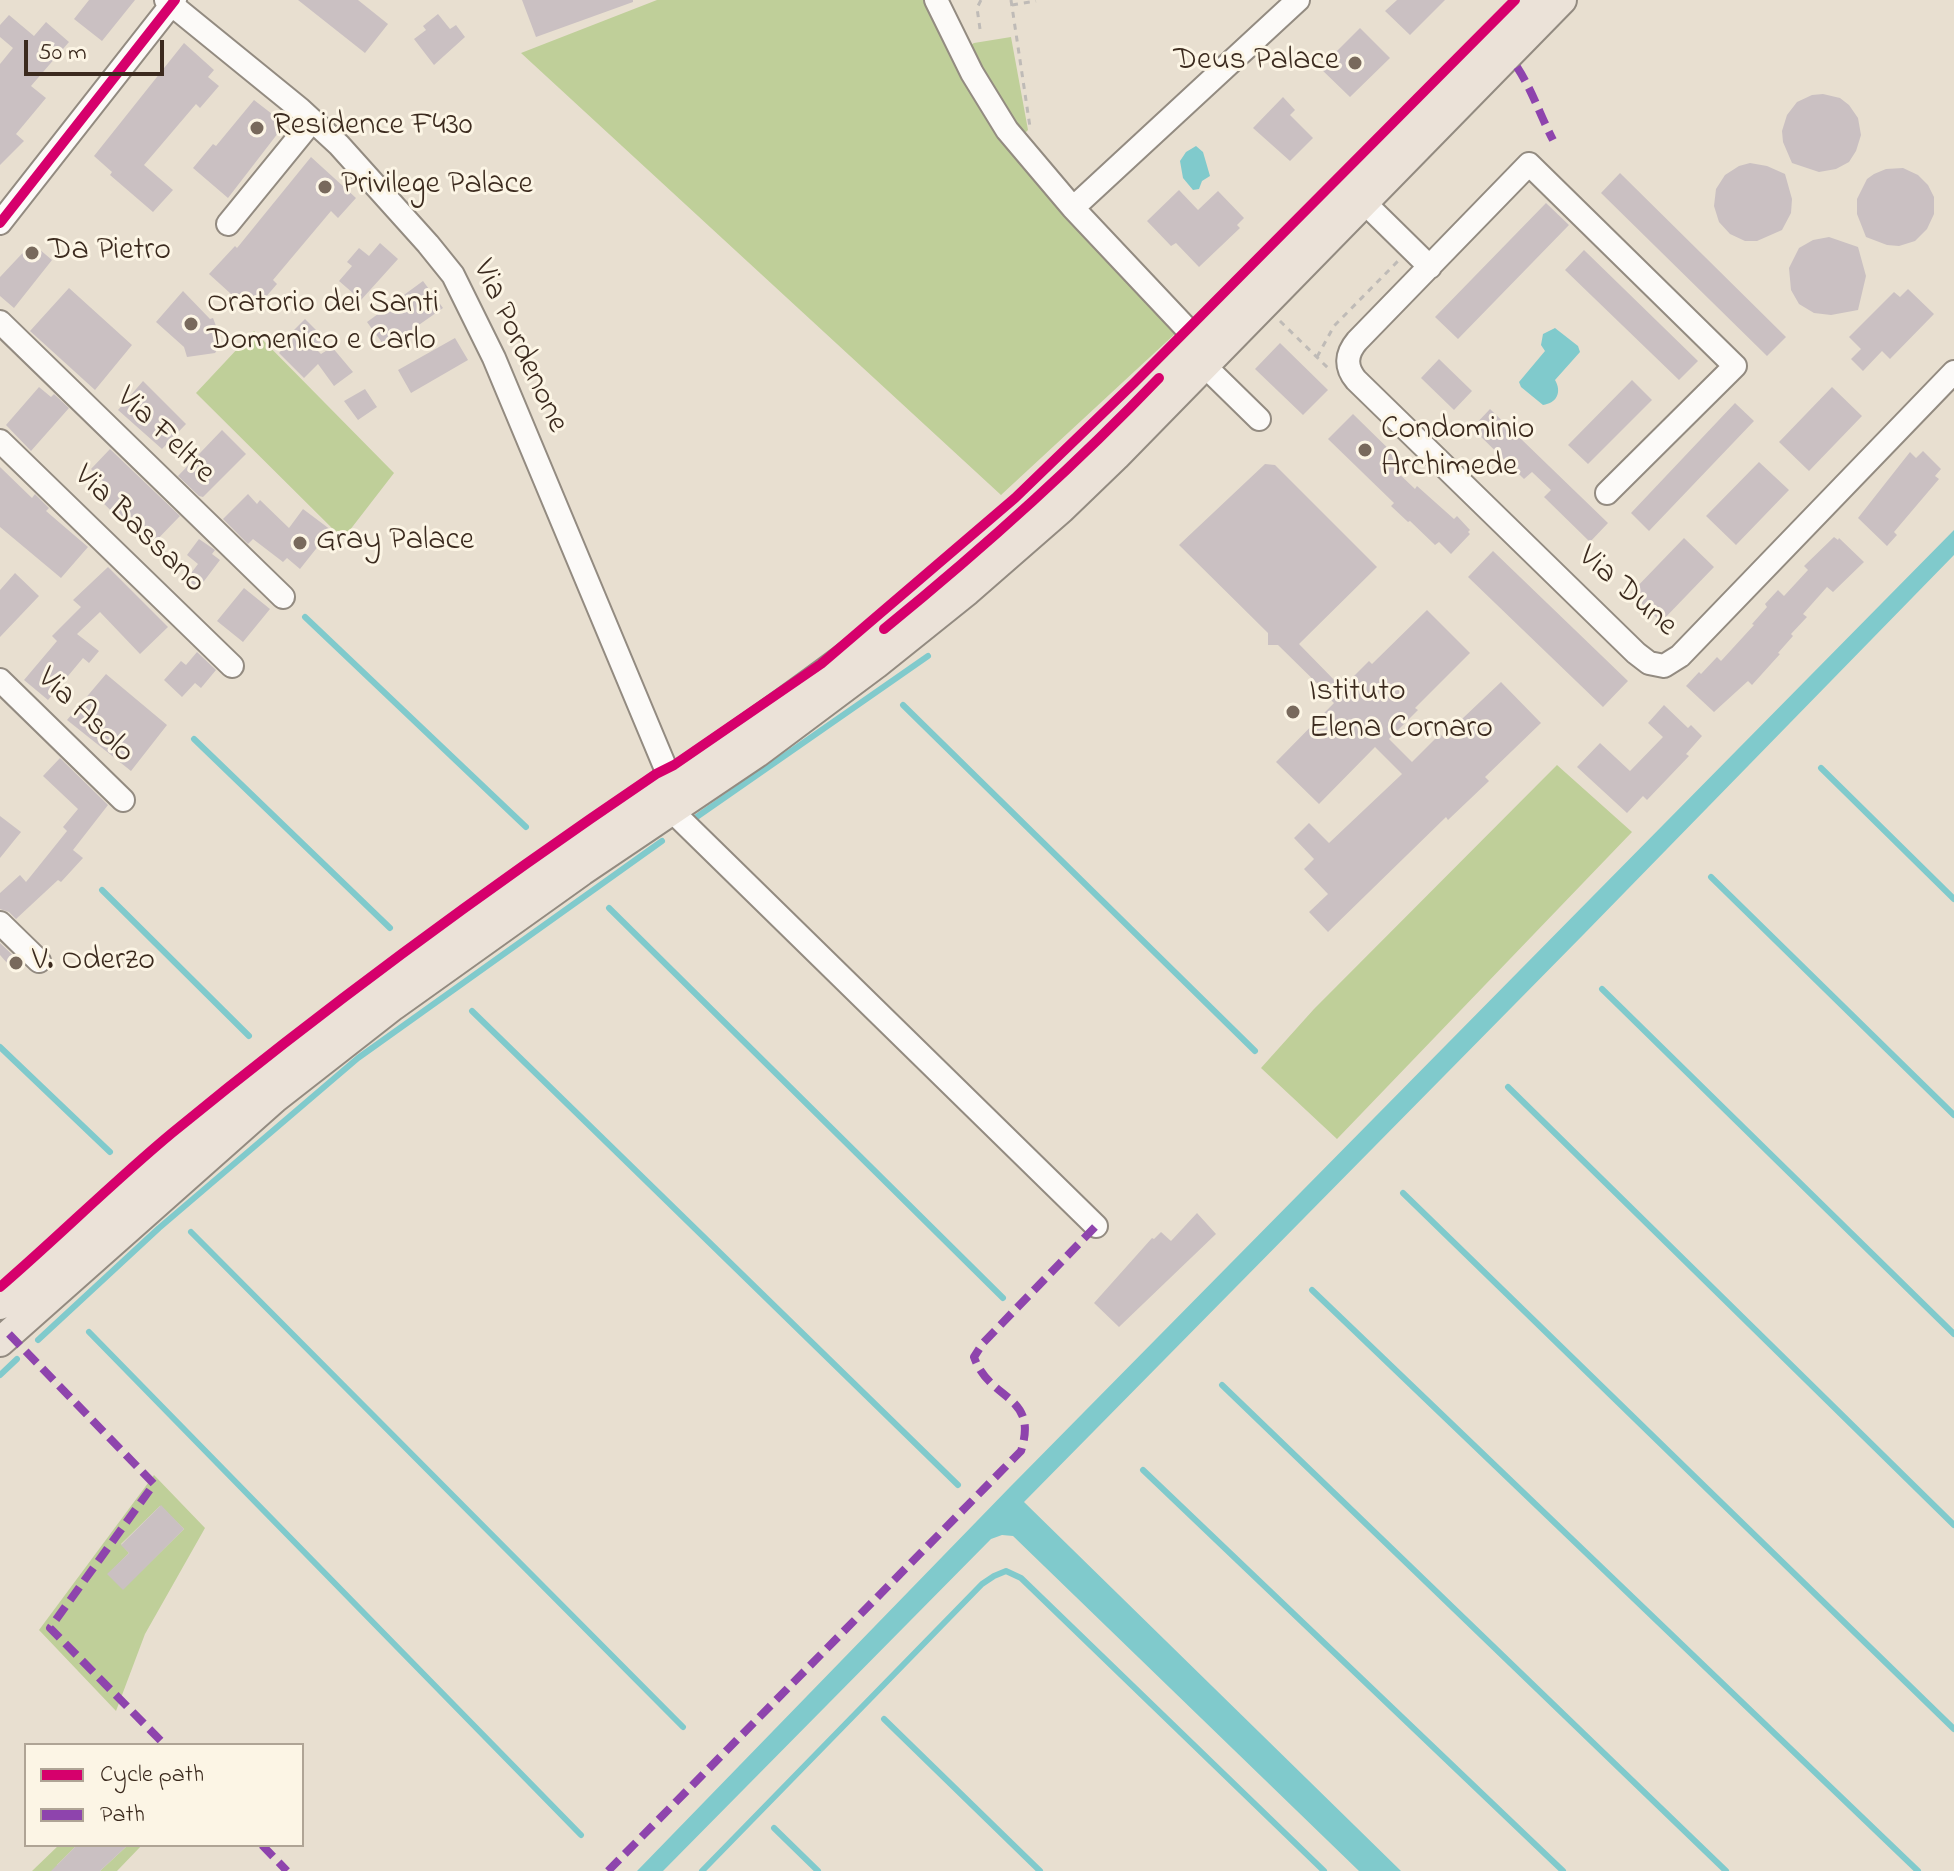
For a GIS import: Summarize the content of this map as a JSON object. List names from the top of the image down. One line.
{"streets":{"street":["Via Pordenone","Via Feltre","Via Bassano","Via Dune","Via Asolo"]},"places":["Deus Palace","Residence F430","Privilege Palace","Da Pietro","Oratorio dei Santi Domenico e Carlo","Condominio Archimede","Gray Palace","Istituto Elena Cornaro","V. Oderzo"],"legend":["Cycle path","Path"],"scale_bar":"50 m"}
